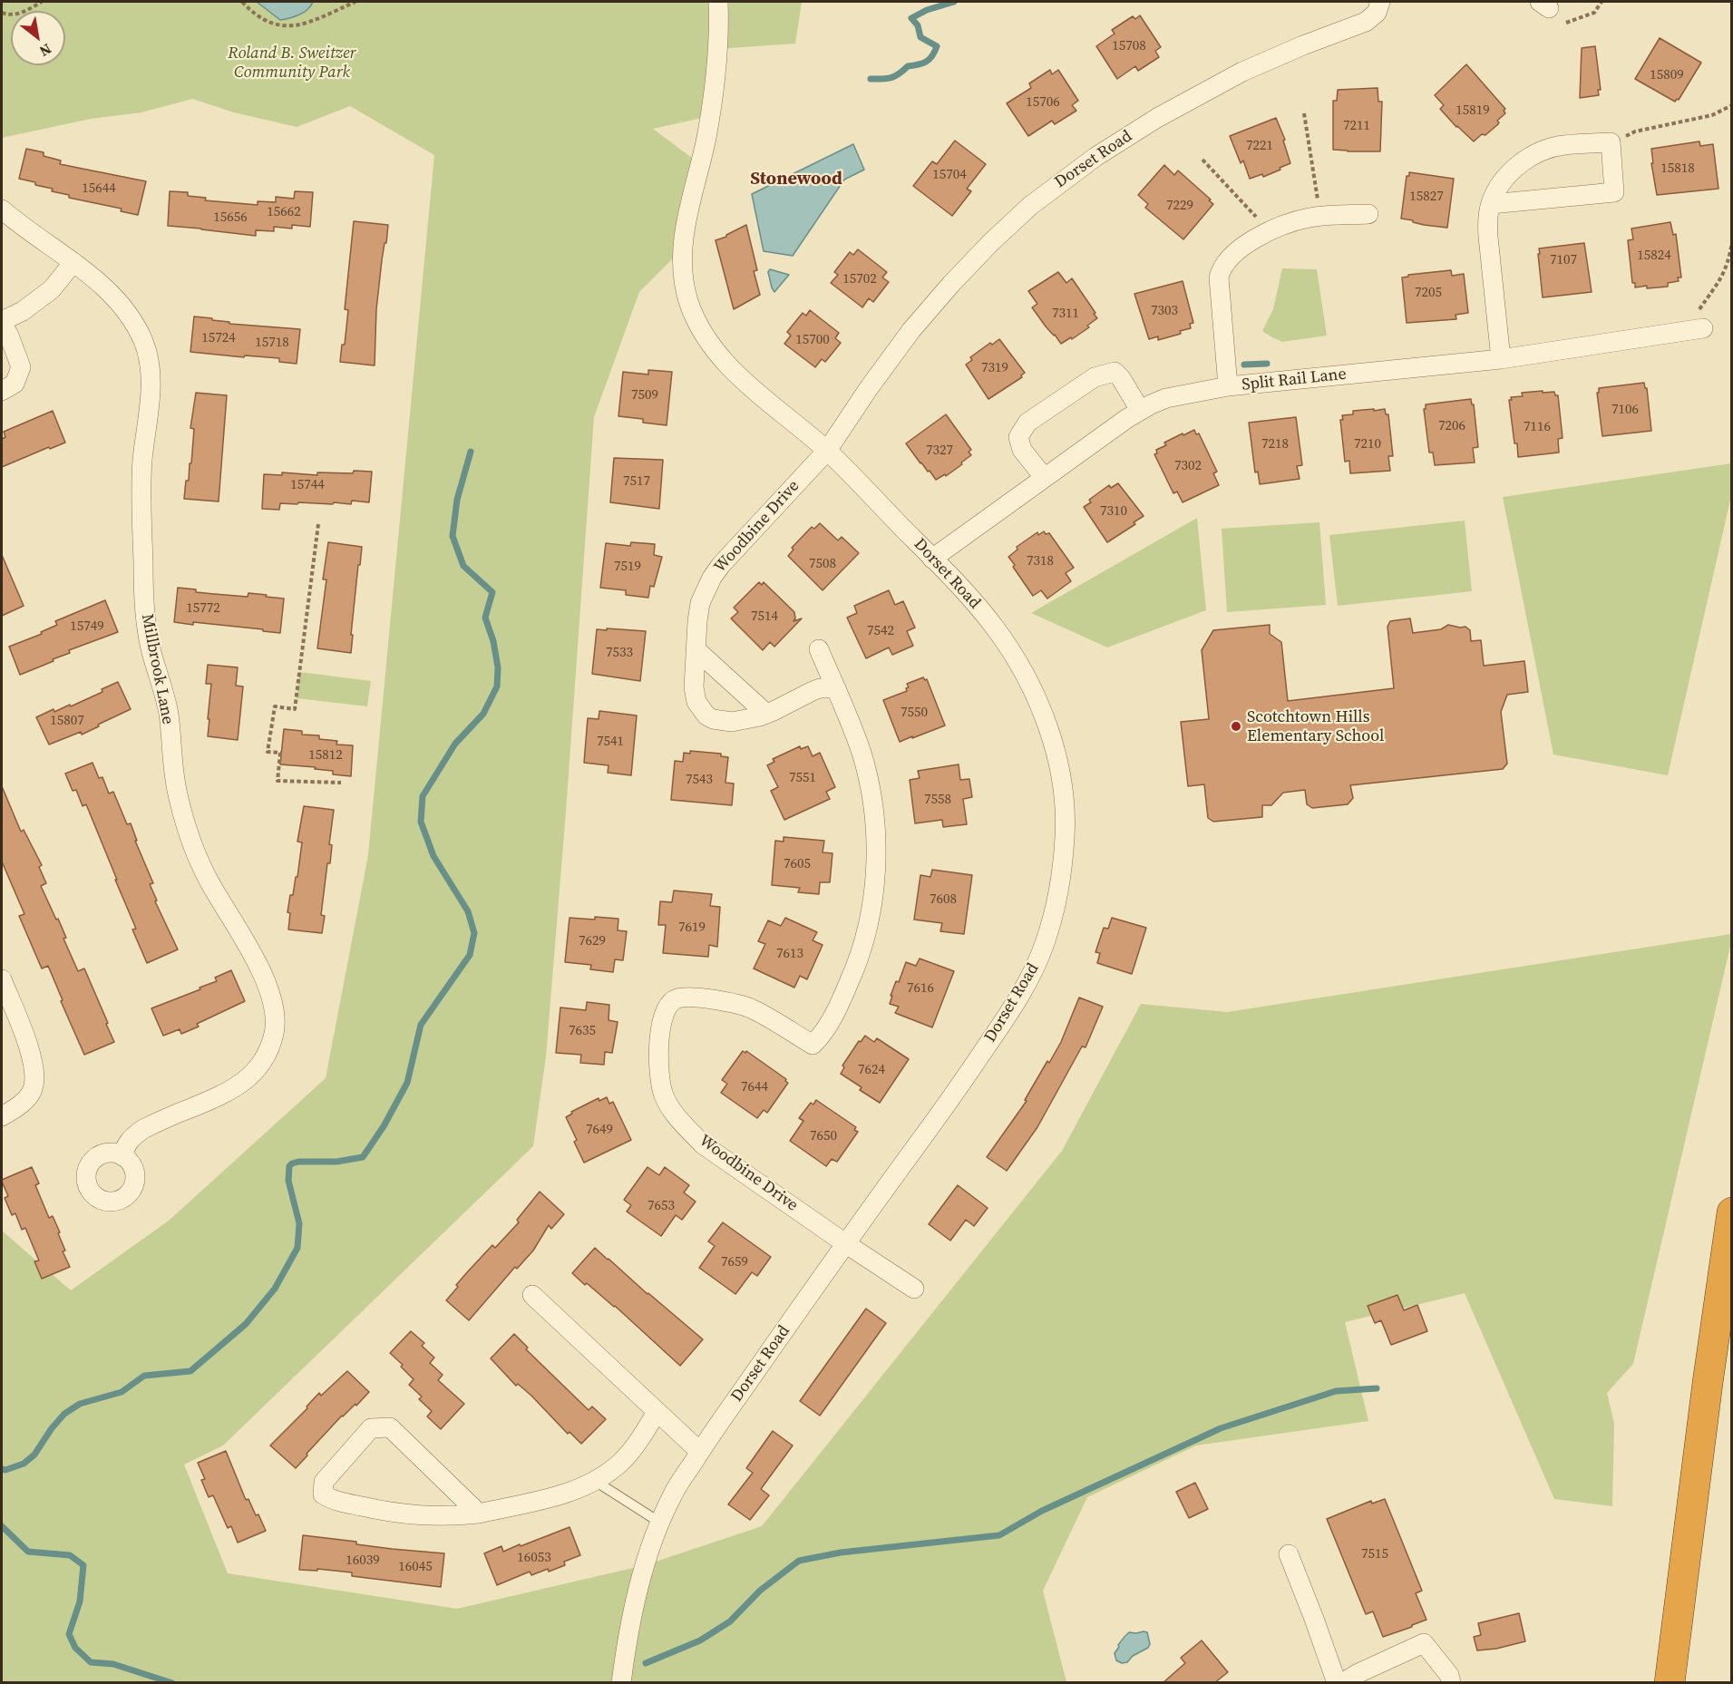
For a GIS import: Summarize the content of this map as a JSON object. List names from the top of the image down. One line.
{"streets":{"street":["Dorset Road","Split Rail Lane","Woodbine Drive","Millbrook Lane"]},"crossings":[["Dorset Road","Split Rail Lane"],["Dorset Road","Woodbine Drive"]],"districts":["Stonewood"],"parks":["Roland B. Sweitzer Community Park"],"places":["Scotchtown Hills Elementary School"],"house_numbers":["15708","15809","15706","15819","7211","7221","15818","15704","15644","15827","7229","15662","15656","15824","7107","15702","7205","7303","7311","15724","15700","15718","7319","7509","7106","7206","7116","7218","7210","7327","7302","7517","15744","7310","7318","7508","7519","15772","7514","15749","7542","7533","7550","15807","7541","15812","7551","7543","7558","7605","7608","7619","7629","7613","7616","7635","7624","7644","7649","7650","7653","7659","7515","16053","16039","16045"],"north":"bottom right"}
